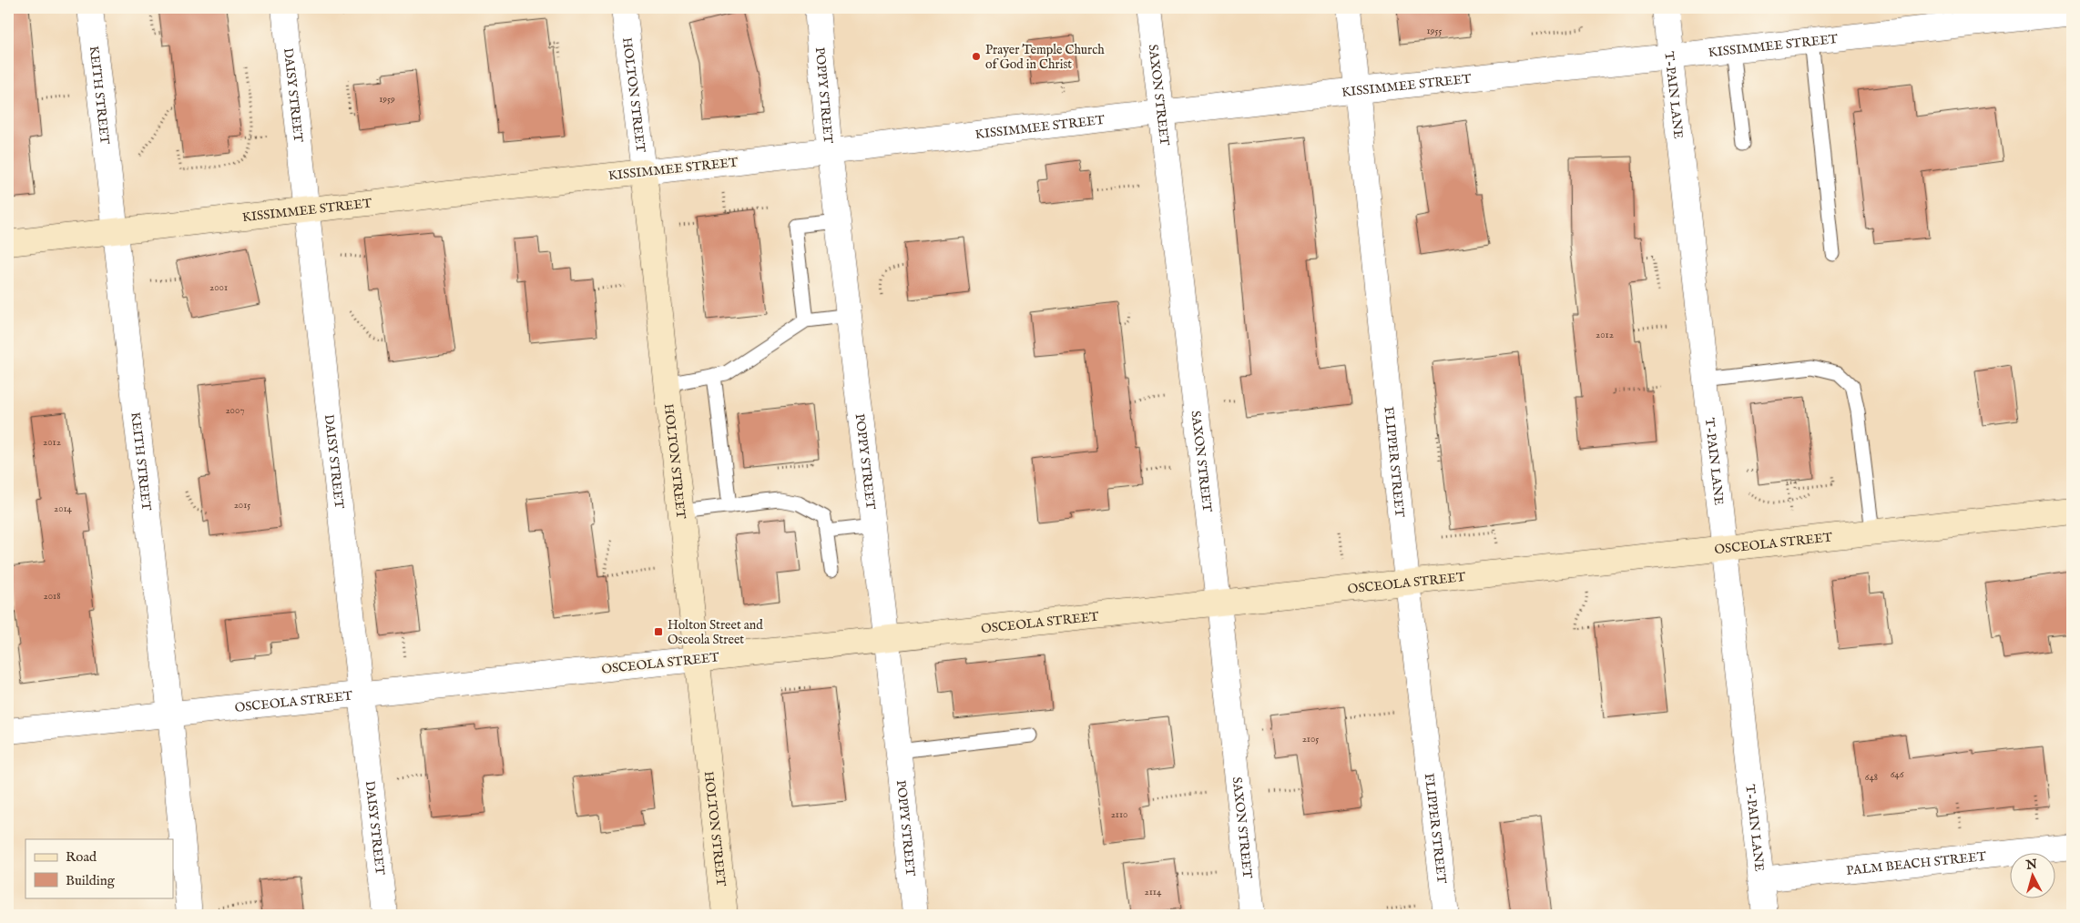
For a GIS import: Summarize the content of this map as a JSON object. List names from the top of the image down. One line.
{"streets":{"street":["KISSIMMEE STREET","KEITH STREET","DAISY STREET","HOLTON STREET","T-PAIN LANE","POPPY STREET","SAXON STREET","FLIPPER STREET","OSCEOLA STREET","PALM BEACH STREET"]},"crossings":[["KISSIMMEE STREET","KEITH STREET"],["KISSIMMEE STREET","DAISY STREET"],["KISSIMMEE STREET","HOLTON STREET"],["KISSIMMEE STREET","T-PAIN LANE"],["KISSIMMEE STREET","POPPY STREET"],["KISSIMMEE STREET","SAXON STREET"],["KISSIMMEE STREET","FLIPPER STREET"],["KEITH STREET","OSCEOLA STREET"],["DAISY STREET","OSCEOLA STREET"],["HOLTON STREET","OSCEOLA STREET"],["T-PAIN LANE","OSCEOLA STREET"],["T-PAIN LANE","PALM BEACH STREET"],["POPPY STREET","OSCEOLA STREET"],["SAXON STREET","OSCEOLA STREET"],["FLIPPER STREET","OSCEOLA STREET"]],"places":{"other":["Prayer Temple Church of God in Christ"],"transit":["Holton Street and Osceola Street"]},"house_numbers":["1955","1959","2001","2012","2007","2012","2015","2014","2018","2105","646","648","2110","2114"],"legend":["Road","Building"],"north":"top"}
